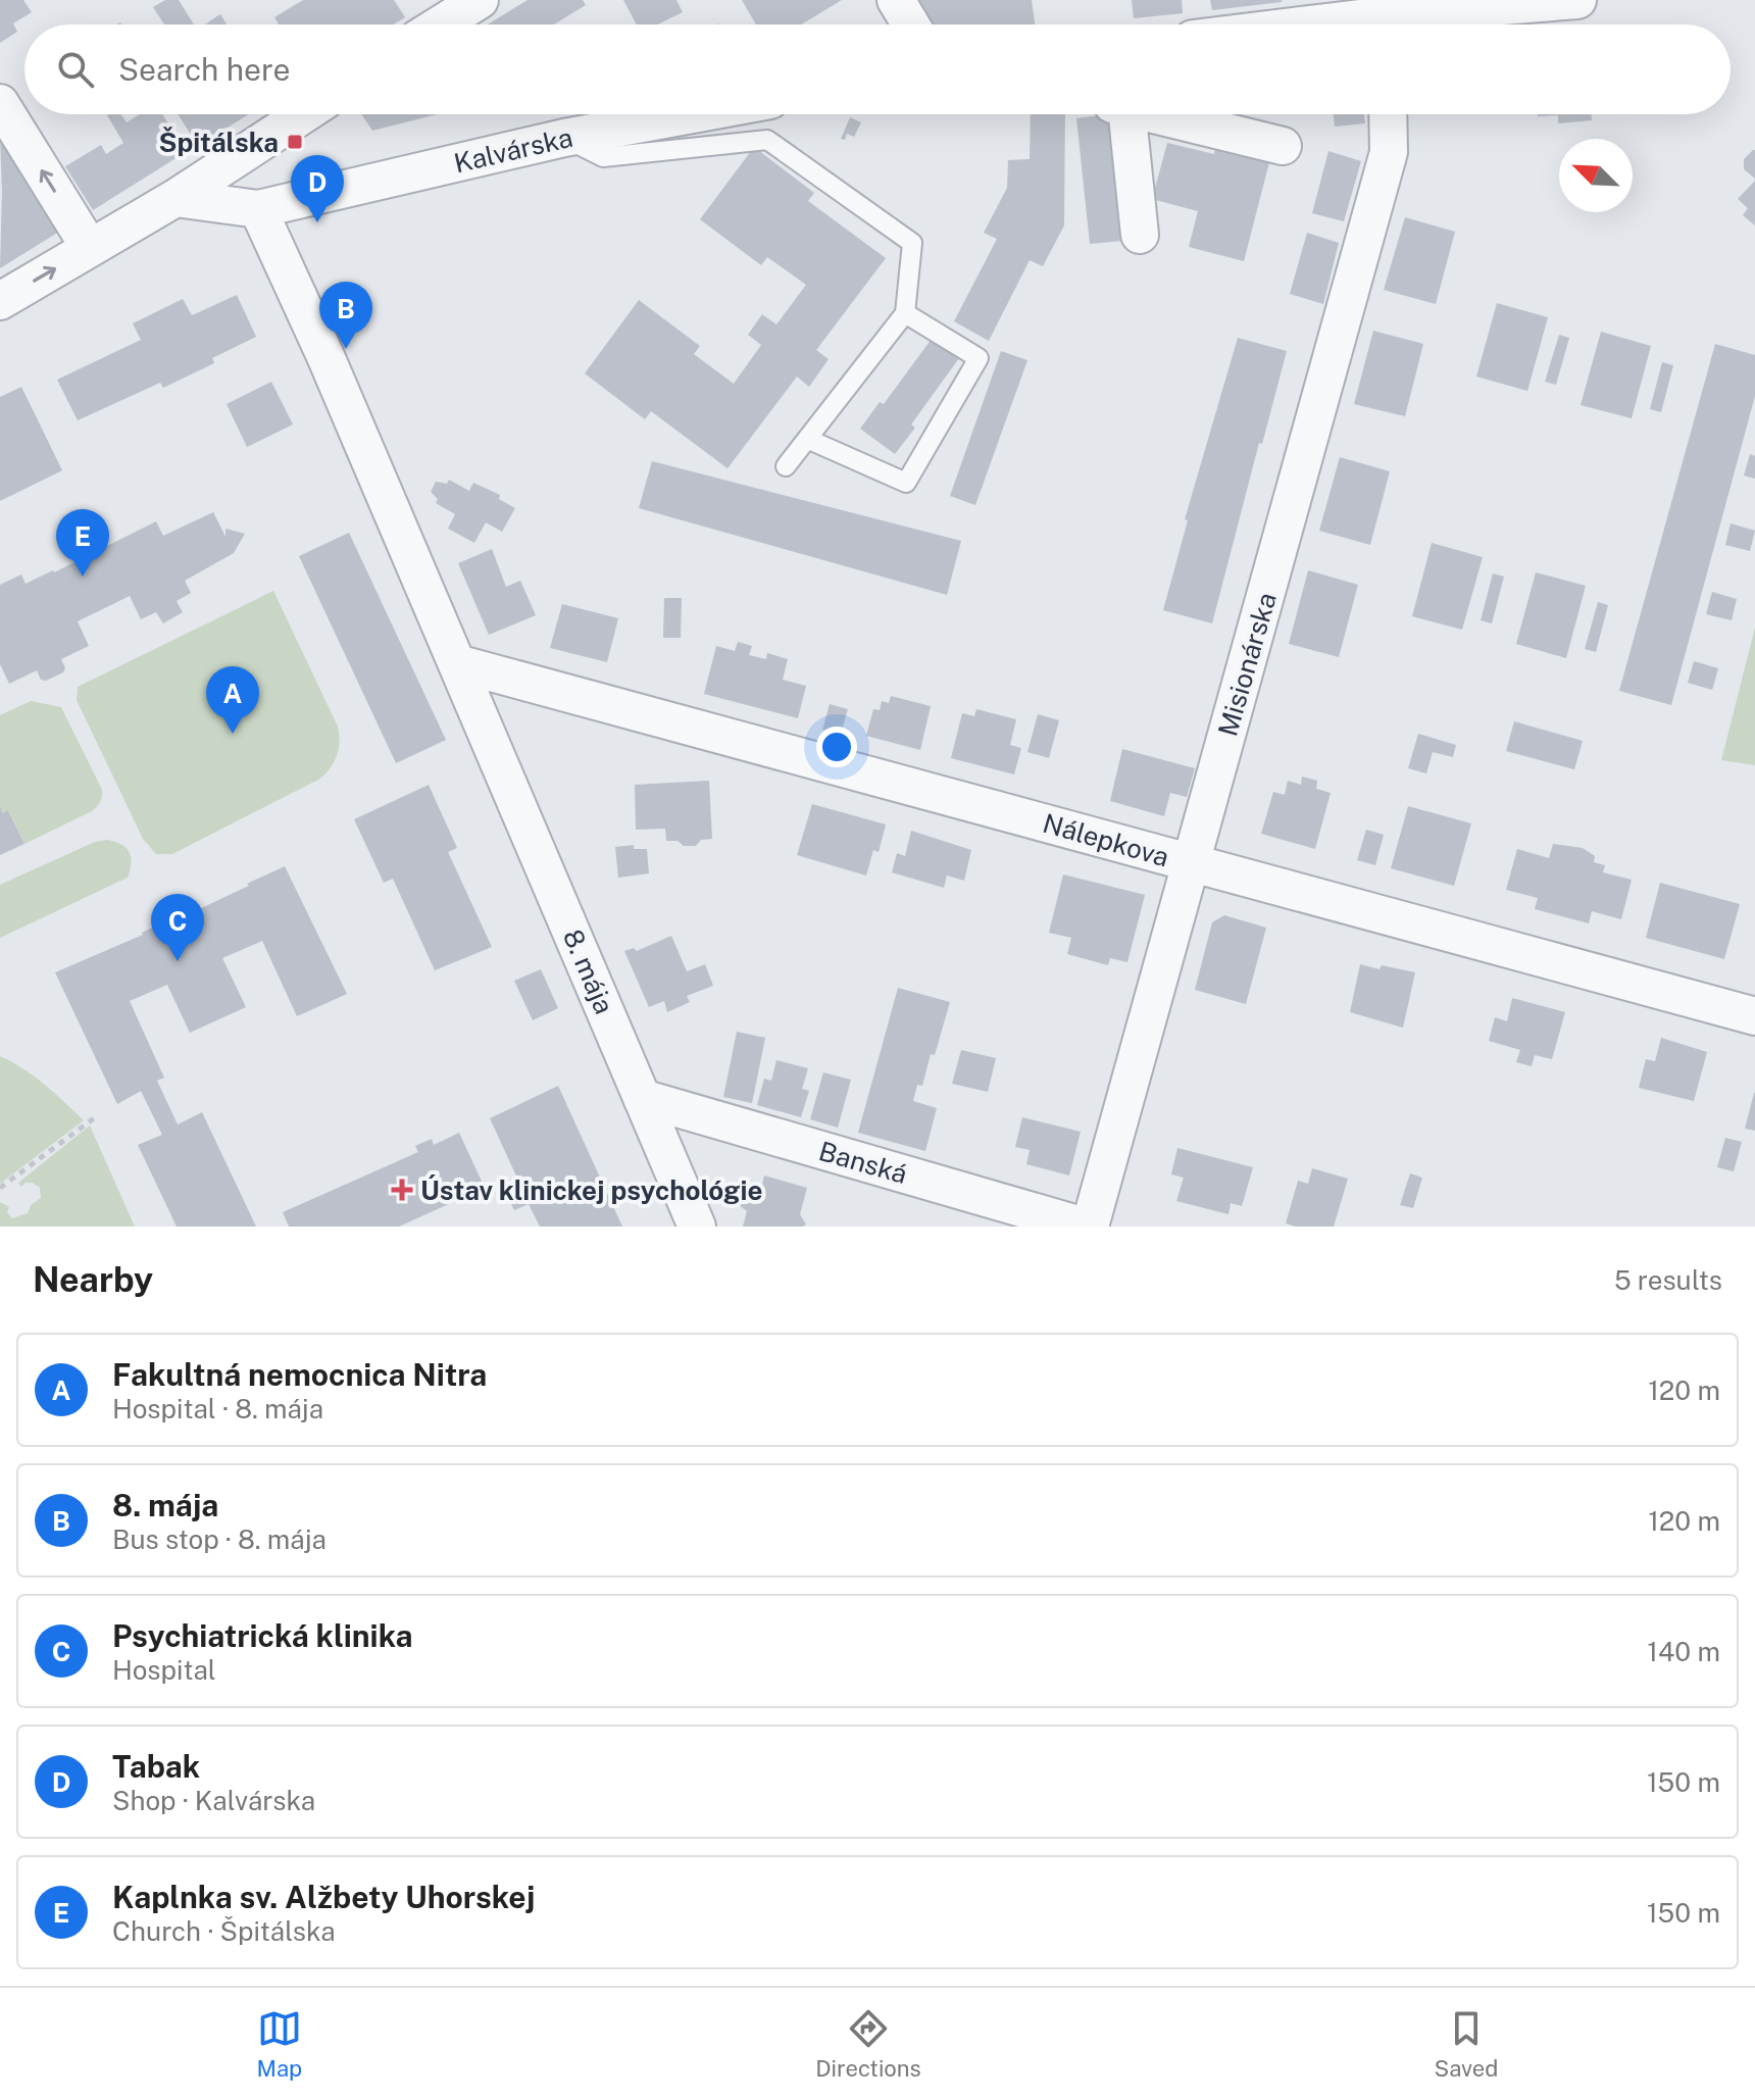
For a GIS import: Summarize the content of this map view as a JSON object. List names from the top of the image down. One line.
{"streets":{"street":["Kalvárska","Misionárska","Nálepkova","8. mája","Banská"]},"crossings":[["Kalvárska","8. mája"],["Misionárska","Nálepkova"],["Misionárska","Banská"],["Nálepkova","8. mája"],["8. mája","Banská"]],"places":{"transit":["Špitálska"],"health":["Ústav klinickej psychológie"]},"north":"top left","page":{"search":"Search here","pins":["D","B","E","A","C"],"heading":["Nearby","5 results"],"list":[{"mark":"A","name":"Fakultná nemocnica Nitra","note":"Hospital · 8. mája","value":"120 m"},{"mark":"B","name":"8. mája","note":"Bus stop · 8. mája","value":"120 m"},{"mark":"C","name":"Psychiatrická klinika","note":"Hospital","value":"140 m"},{"mark":"D","name":"Tabak","note":"Shop · Kalvárska","value":"150 m"},{"mark":"E","name":"Kaplnka sv. Alžbety Uhorskej","note":"Church · Špitálska","value":"150 m"}],"nav":["Map","Directions","Saved"]}}
